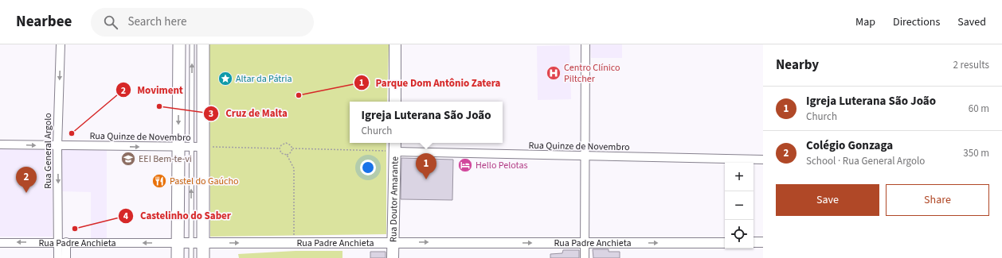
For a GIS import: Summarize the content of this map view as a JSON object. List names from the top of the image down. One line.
{"streets":{"main road":["Rua Doutor Amarante"],"street":["Rua Quinze de Novembro","Rua General Argolo","Rua Padre Anchieta"]},"crossings":[["Rua Quinze de Novembro","Rua General Argolo"],["Rua Quinze de Novembro","Rua Doutor Amarante"],["Rua General Argolo","Rua Padre Anchieta"],["Rua Doutor Amarante","Rua Padre Anchieta"]],"one_way":["Rua General Argolo"],"places":{"hospital":["Centro Clínico Piltcher"],"place":["Altar da Pátria"],"other":["Parque Dom Antônio Zatera","Cruz de Malta","Moviment","Castelinho do Saber"],"school or university":["EEI Bem-te-vi"],"hotel":["Hello Pelotas"],"restaurant":["Pastel do Gaúcho"]},"page":{"header":"Nearbee","search":"Search here","nav":["Map","Directions","Saved"],"heading":["Nearby","2 results"],"list":[{"mark":"1","name":"Igreja Luterana São João","note":"Church","value":"60 m"},{"mark":"2","name":"Colégio Gonzaga","note":"School · Rua General Argolo","value":"350 m"}],"popup":["Igreja Luterana São João","Church"],"pins":["1","2"],"map_buttons":["+","−"],"buttons":["Save","Share"]}}
